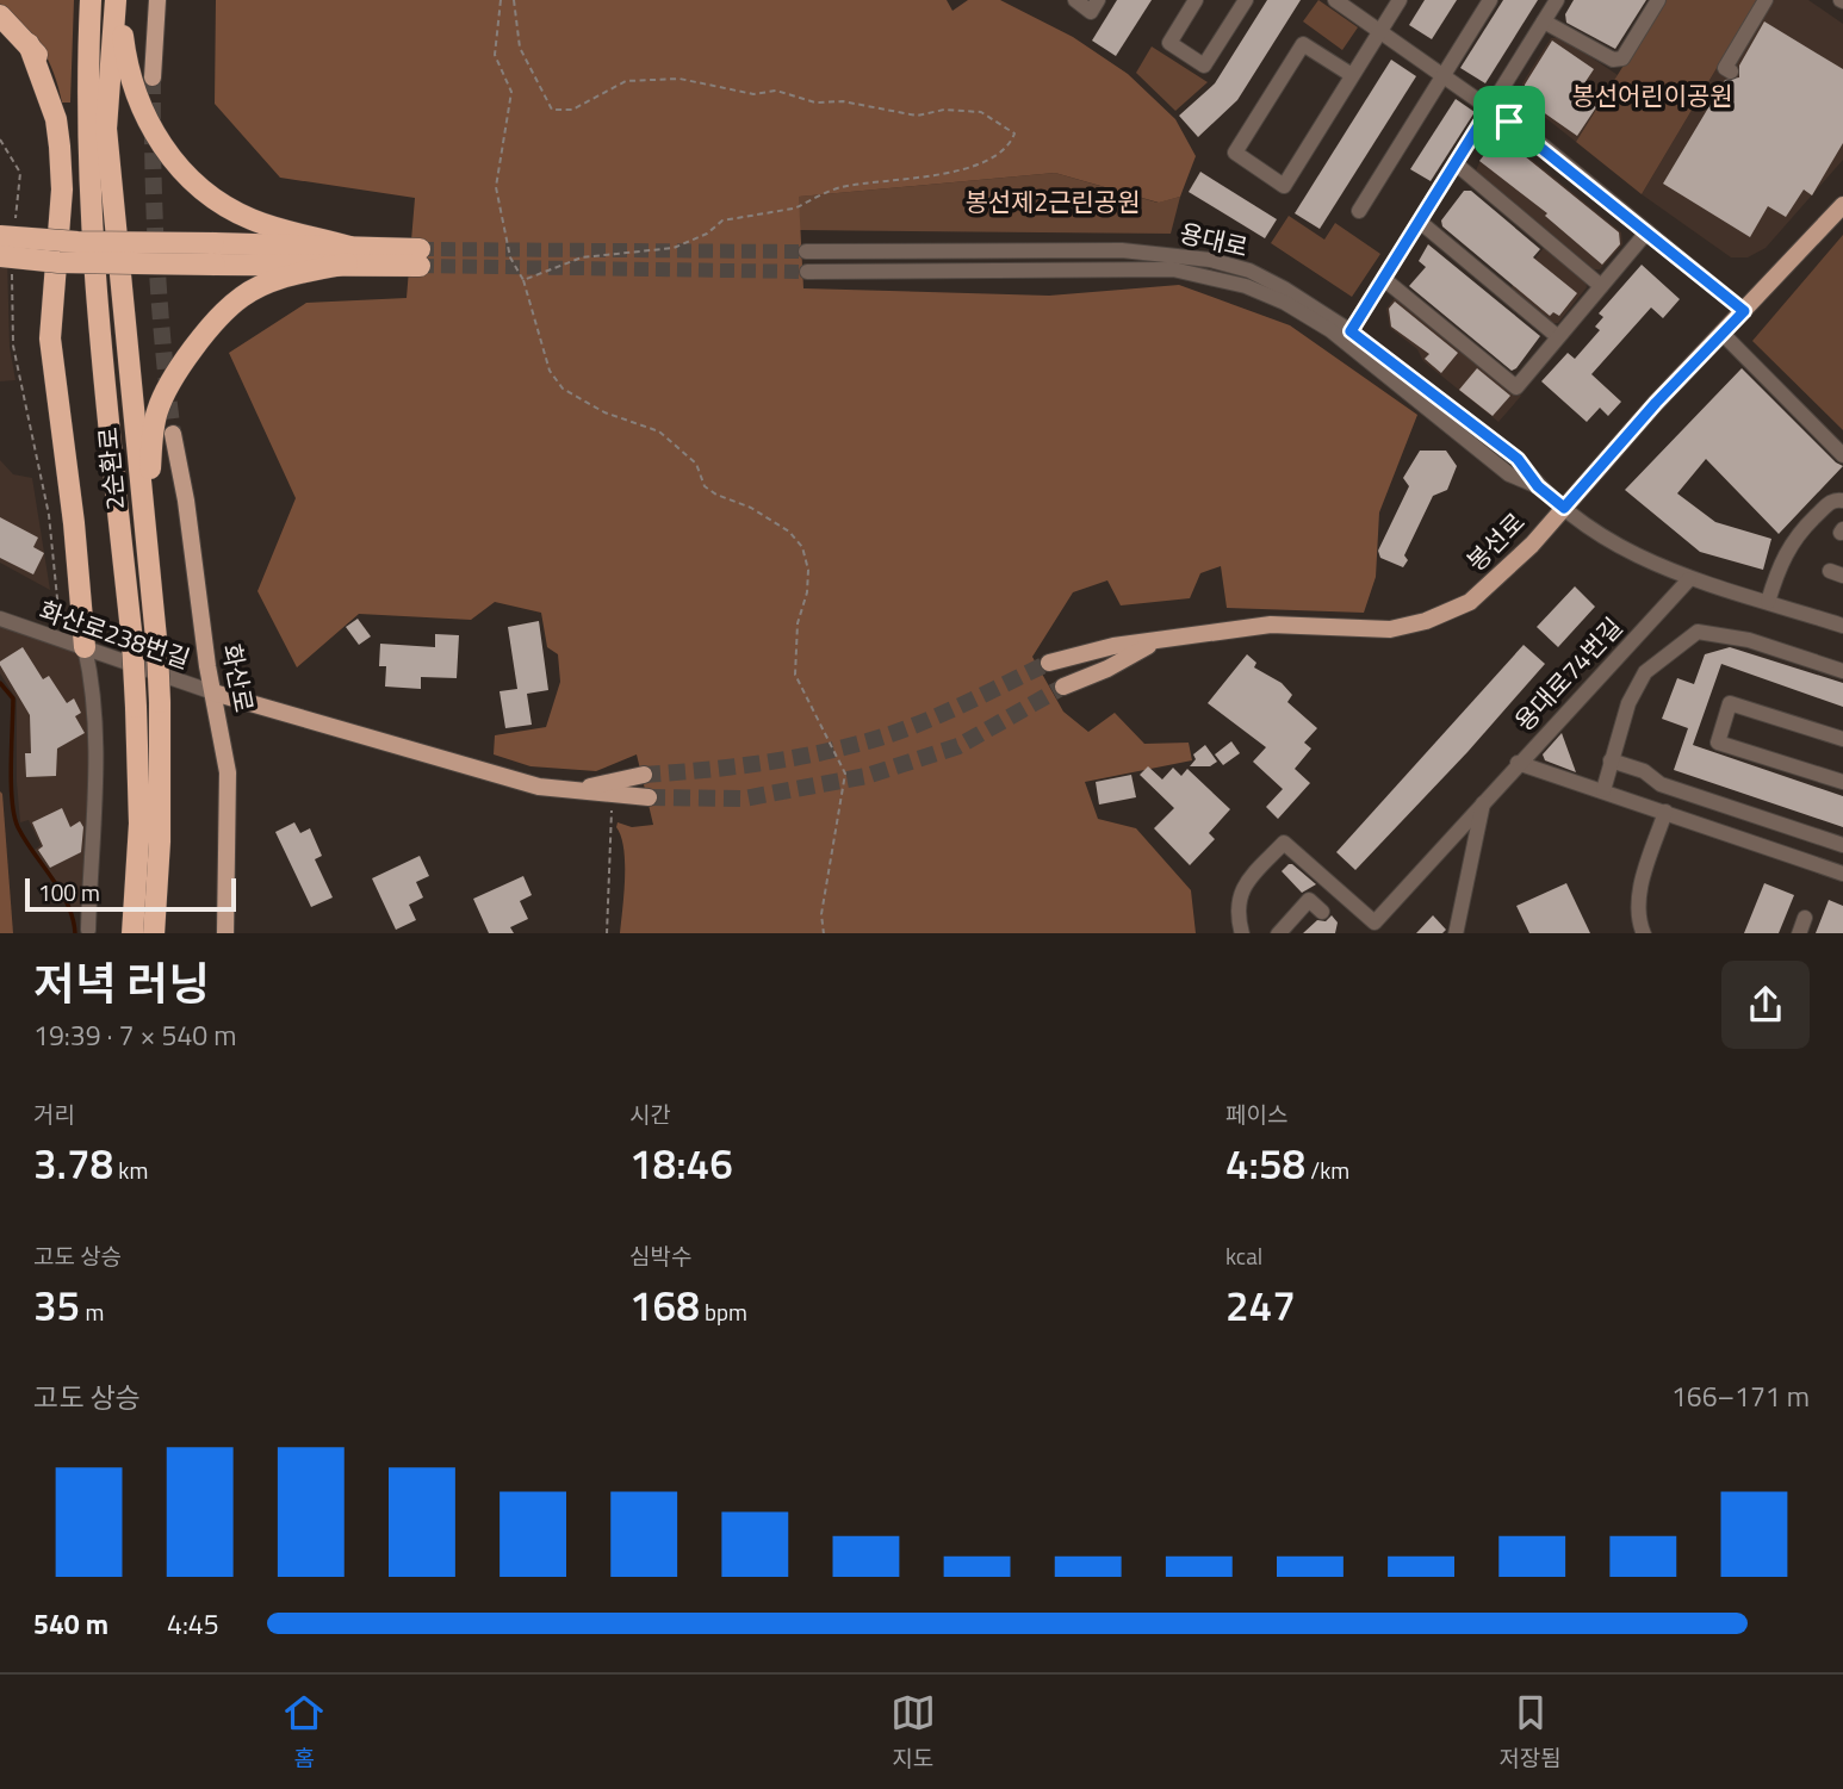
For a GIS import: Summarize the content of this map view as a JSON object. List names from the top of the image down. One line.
{"streets":{"highway":["2순환로"],"main road":["봉선로","화산로"],"street":["용대로","화산로238번길","용대로74번길"]},"crossings":[["용대로","봉선로"],["용대로","용대로74번길"],["화산로238번길","화산로"]],"parks":["봉선어린이공원","봉선제2근린공원"],"scale_bar":"100 m","page":{"scale":"100 m","heading":["저녁 러닝","19:39 · 7 × 540 m"],"stats":[["거리","3.78 km"],["시간","18:46"],["페이스","4:58 /km"],["고도 상승","35 m"],["심박수","168 bpm"],["kcal","247"]],"chart":["고도 상승","166–171 m"],"list":[{"name":"540 m","note":"4:45"}],"tabs":["홈","지도","저장됨"]}}
